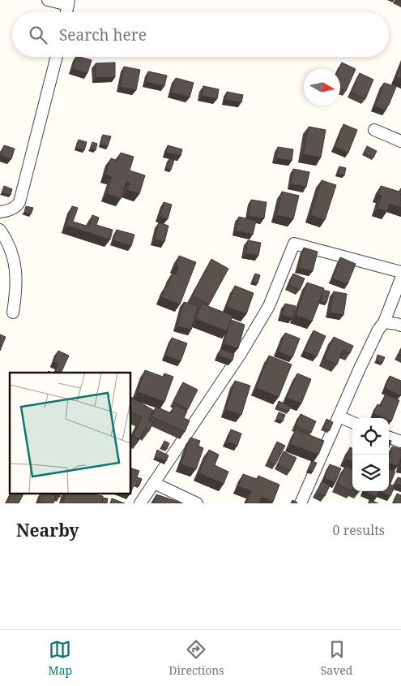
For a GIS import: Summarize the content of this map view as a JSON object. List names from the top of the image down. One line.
{"north":"right","page":{"search":"Search here","heading":["Nearby","0 results"],"nav":["Map","Directions","Saved"]}}
